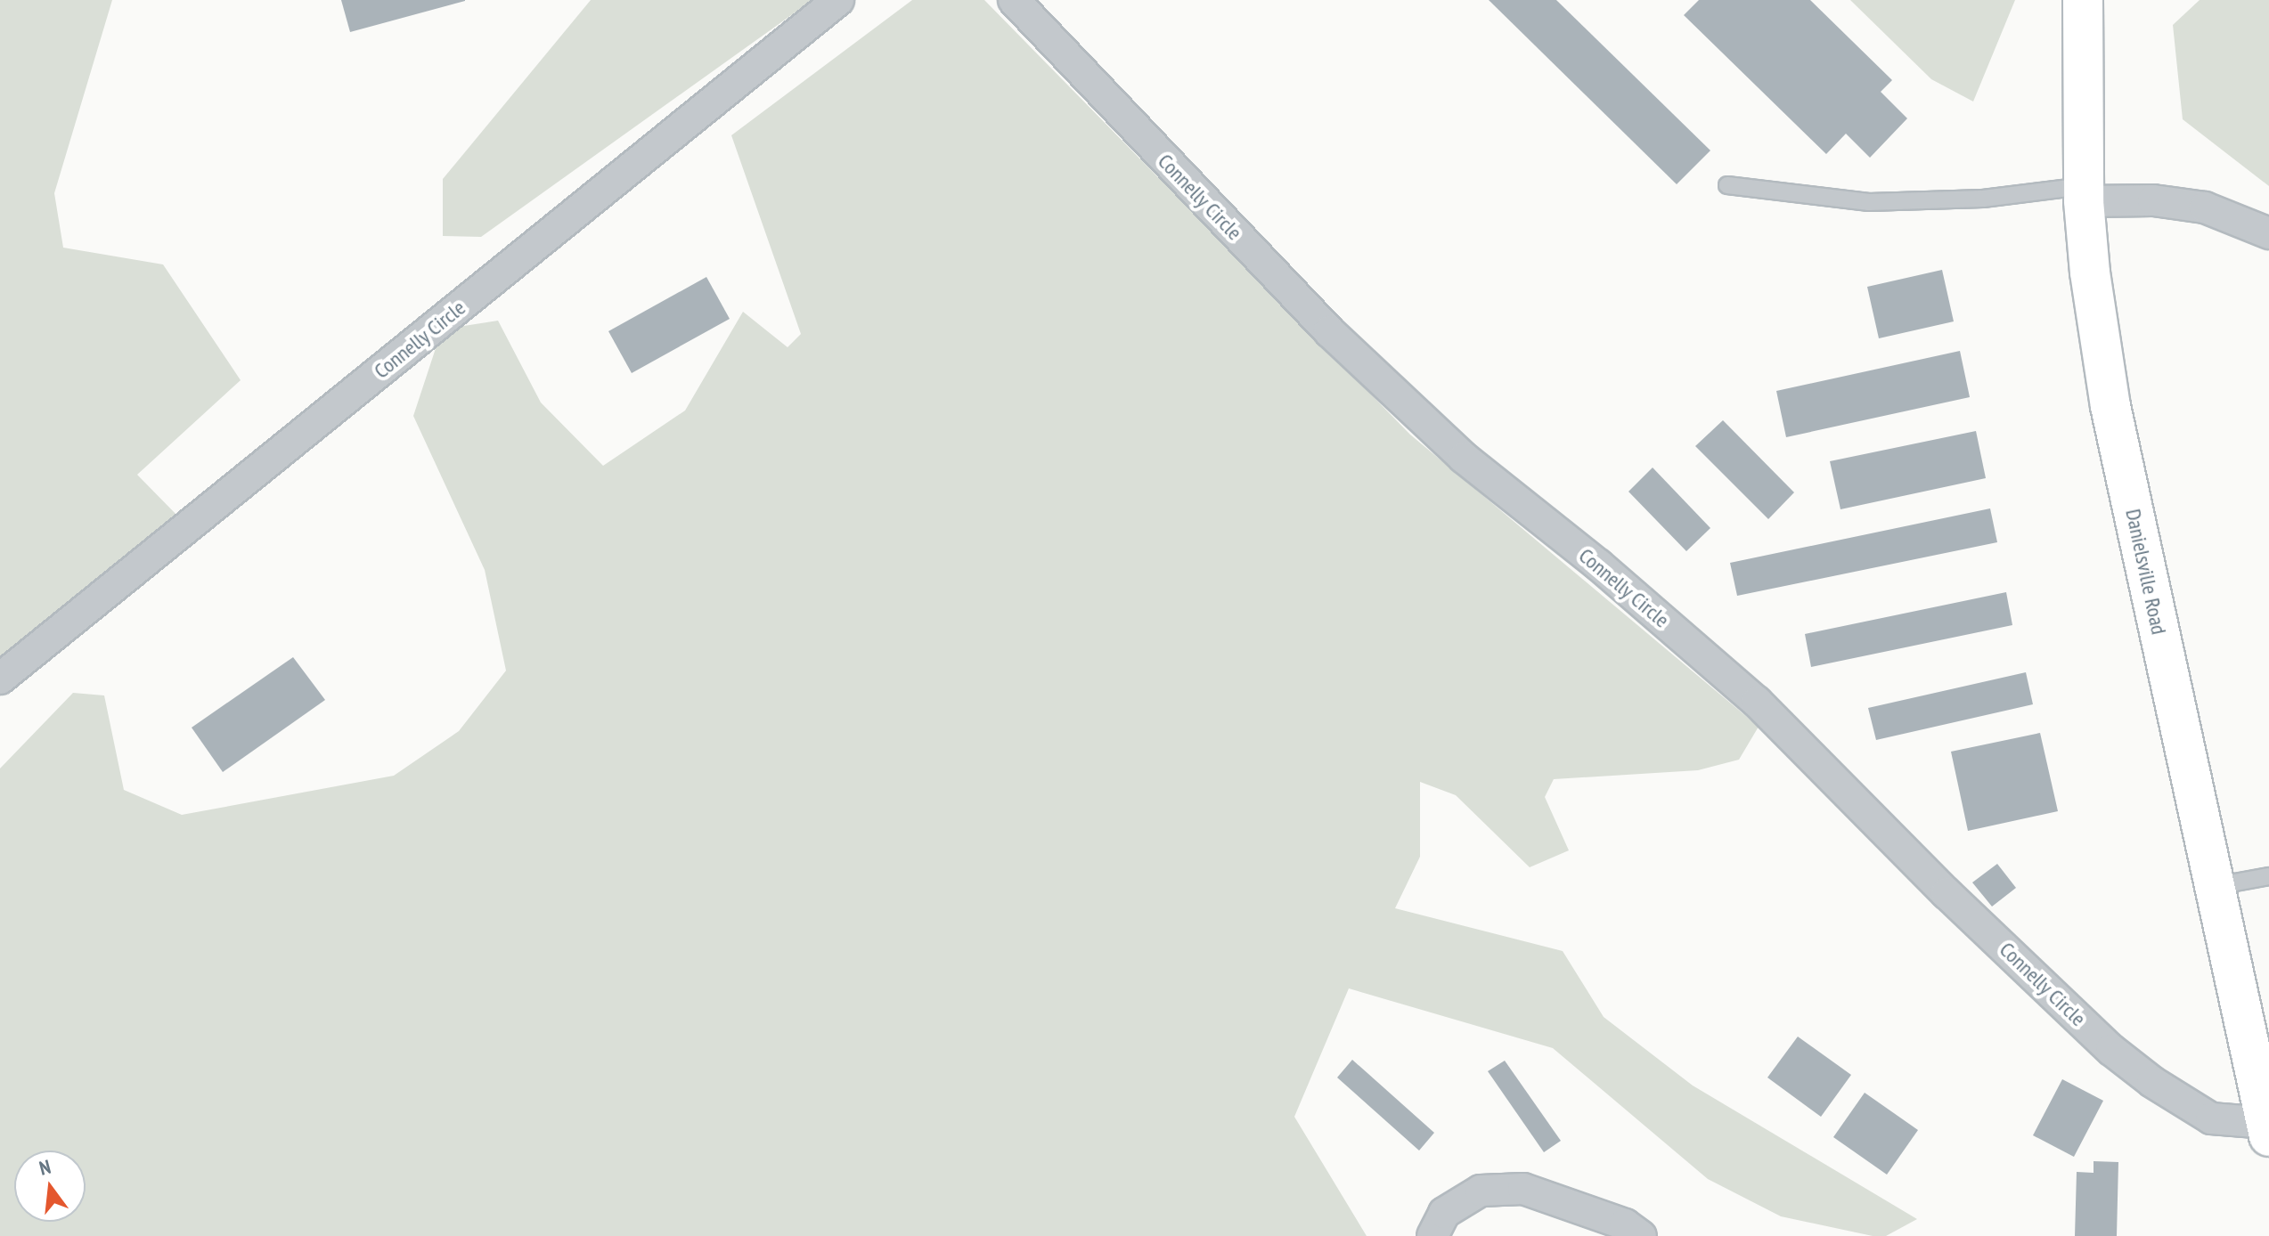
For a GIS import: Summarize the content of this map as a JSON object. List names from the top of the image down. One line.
{"streets":{"main road":["Danielsville Road"],"street":["Connelly Circle"]},"crossings":[["Connelly Circle","Danielsville Road"]],"north":"top"}
